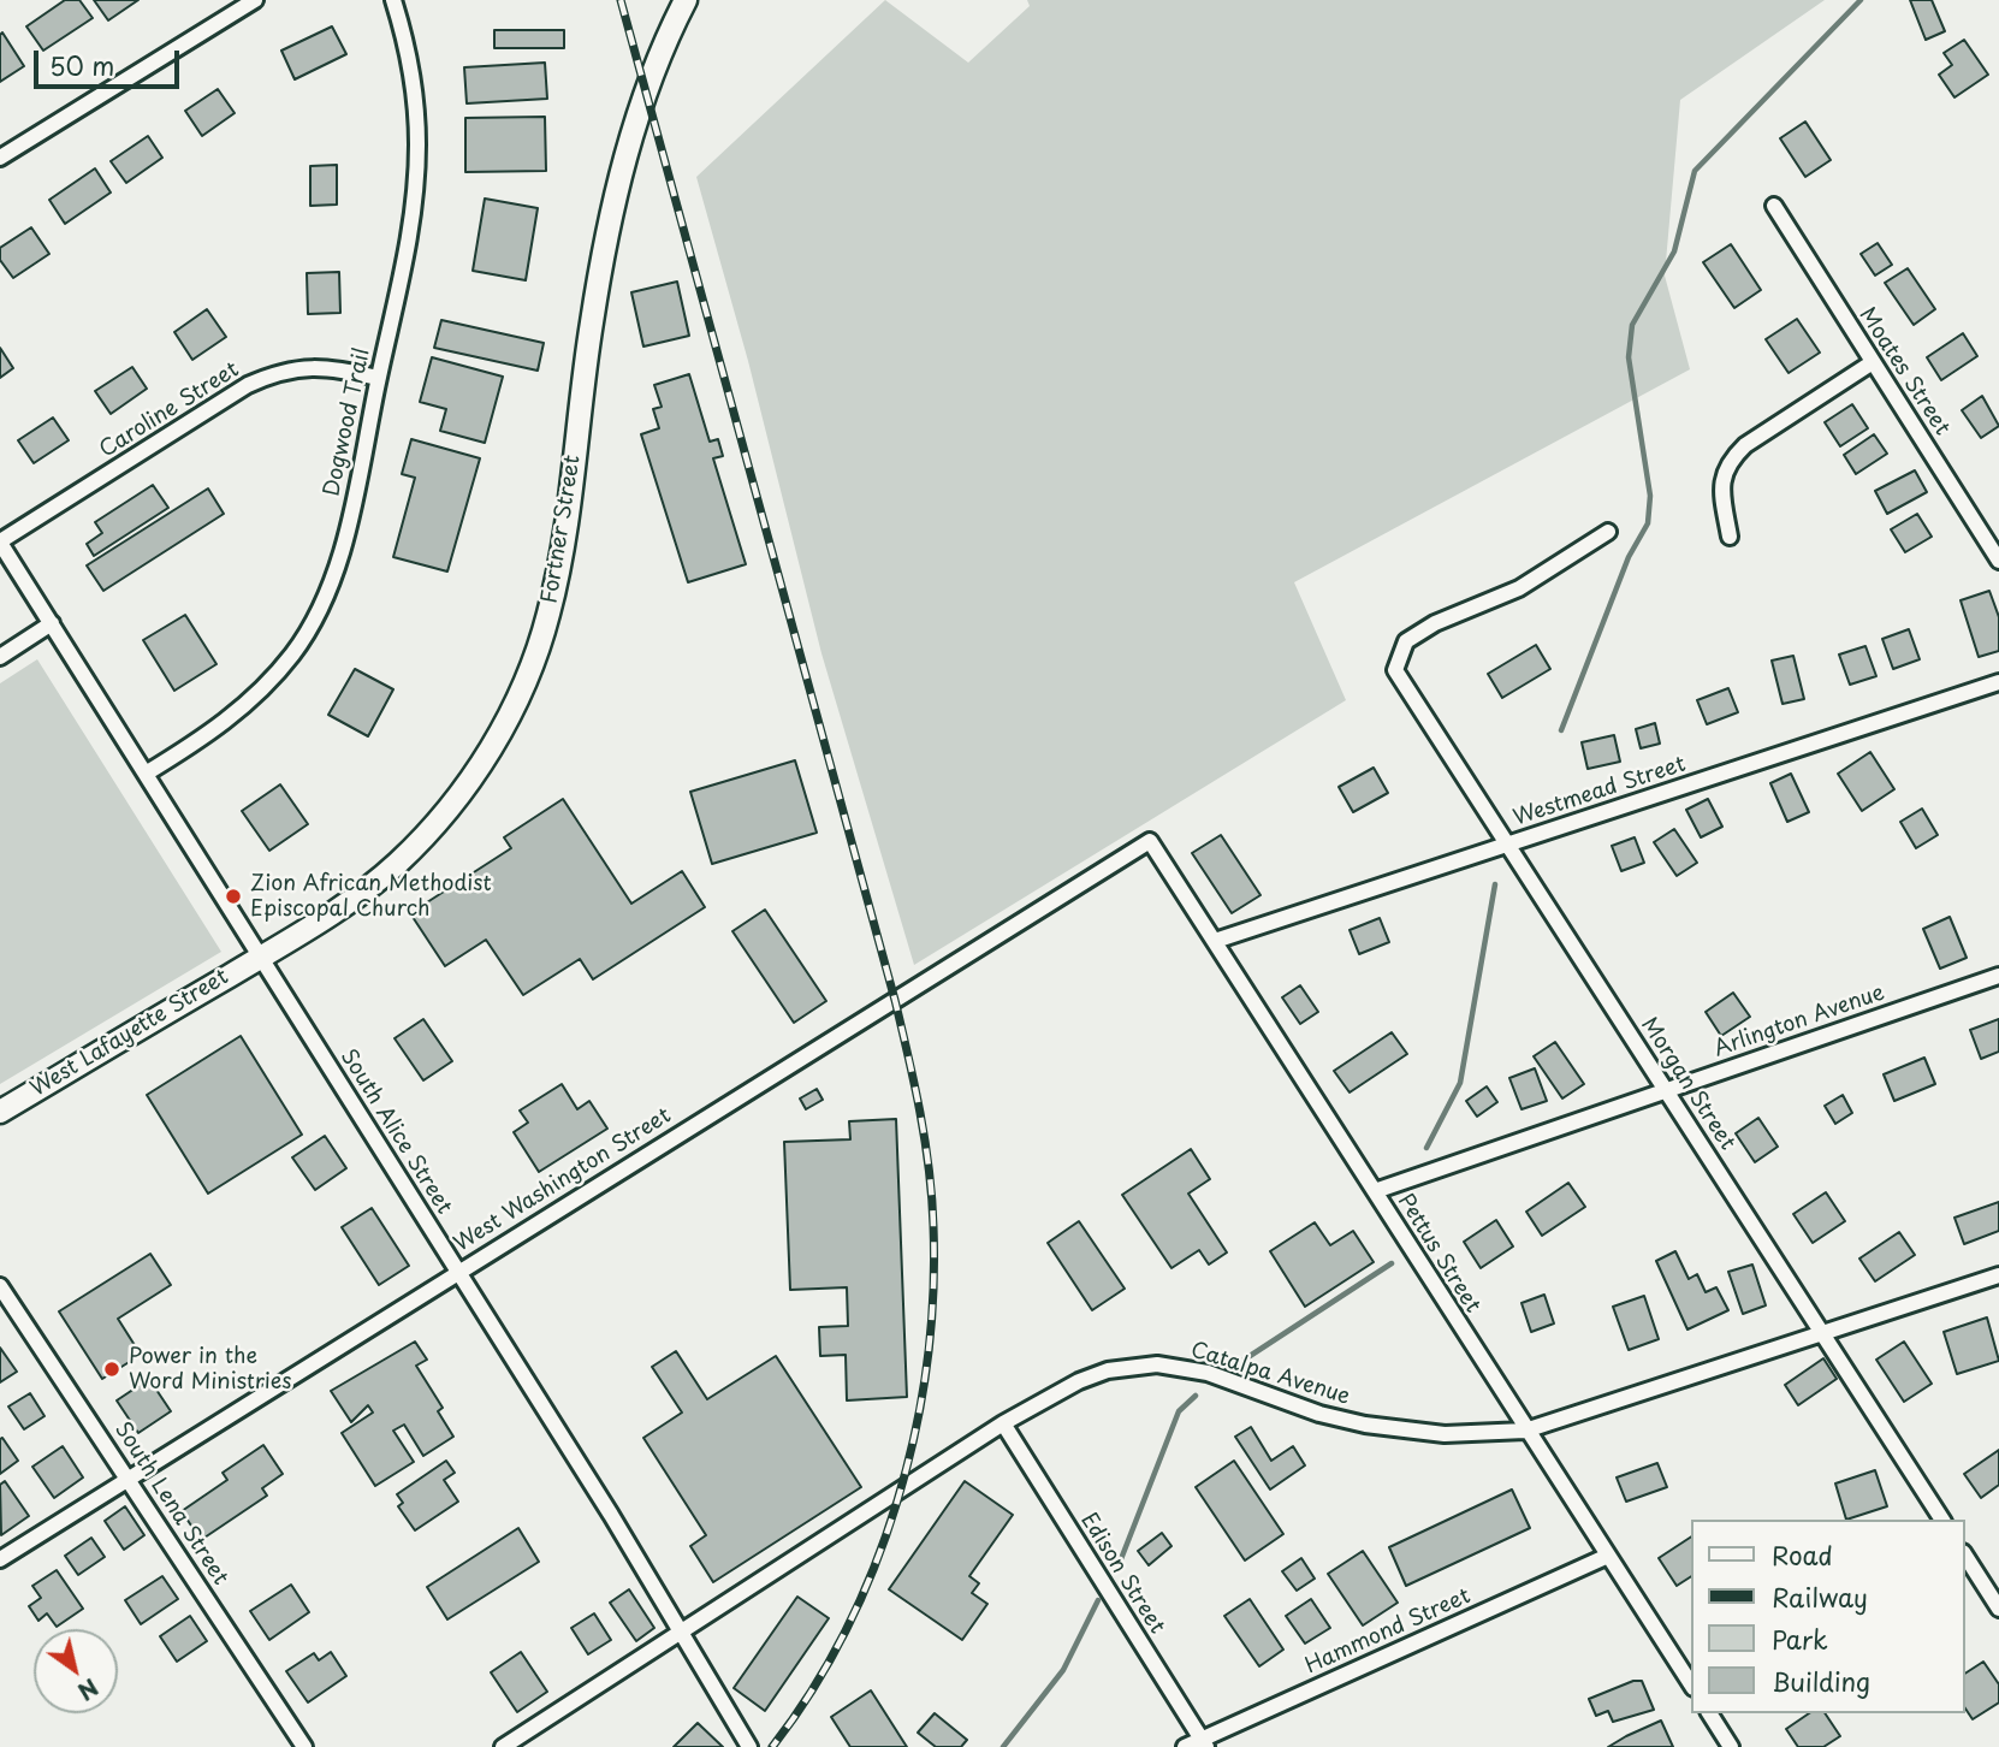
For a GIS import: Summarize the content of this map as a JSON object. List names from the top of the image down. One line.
{"streets":{"street":["Moates Street","Caroline Street","Dogwood Trail","Fortner Street","Westmead Street","Arlington Avenue","West Lafayette Street","Morgan Street","South Alice Street","West Washington Street","Pettus Street","Catalpa Avenue","South Lena Street","Edison Street","Hammond Street"]},"crossings":[["Caroline Street","Dogwood Trail"],["Caroline Street","South Alice Street"],["Dogwood Trail","South Alice Street"],["Fortner Street","West Lafayette Street"],["Fortner Street","South Alice Street"],["Westmead Street","Morgan Street"],["Westmead Street","Pettus Street"],["Arlington Avenue","Morgan Street"],["Arlington Avenue","Pettus Street"],["West Lafayette Street","South Alice Street"],["Morgan Street","Catalpa Avenue"],["South Alice Street","West Washington Street"],["South Alice Street","Catalpa Avenue"],["West Washington Street","Pettus Street"],["West Washington Street","South Lena Street"],["Pettus Street","Catalpa Avenue"],["Pettus Street","Hammond Street"],["Catalpa Avenue","Edison Street"],["Edison Street","Hammond Street"]],"places":["Zion African Methodist Episcopal Church","Power in the Word Ministries"],"legend":["Road","Railway","Park","Building"],"scale_bar":"50 m","north":"bottom right"}
